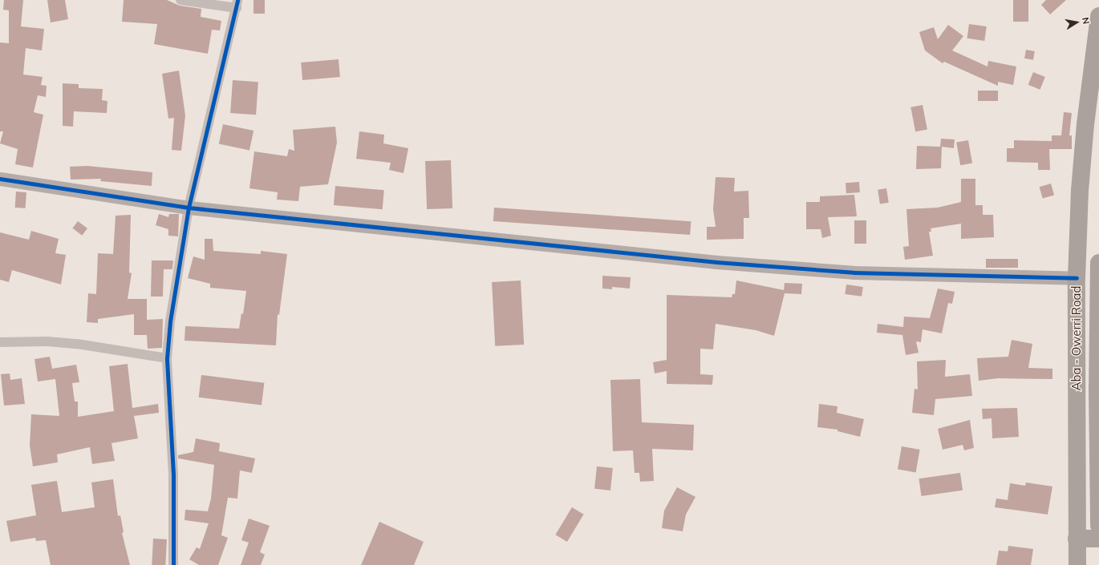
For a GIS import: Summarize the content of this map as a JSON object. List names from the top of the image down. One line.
{"streets":{"highway":["Aba - Owerri Road"]},"north":"right"}
